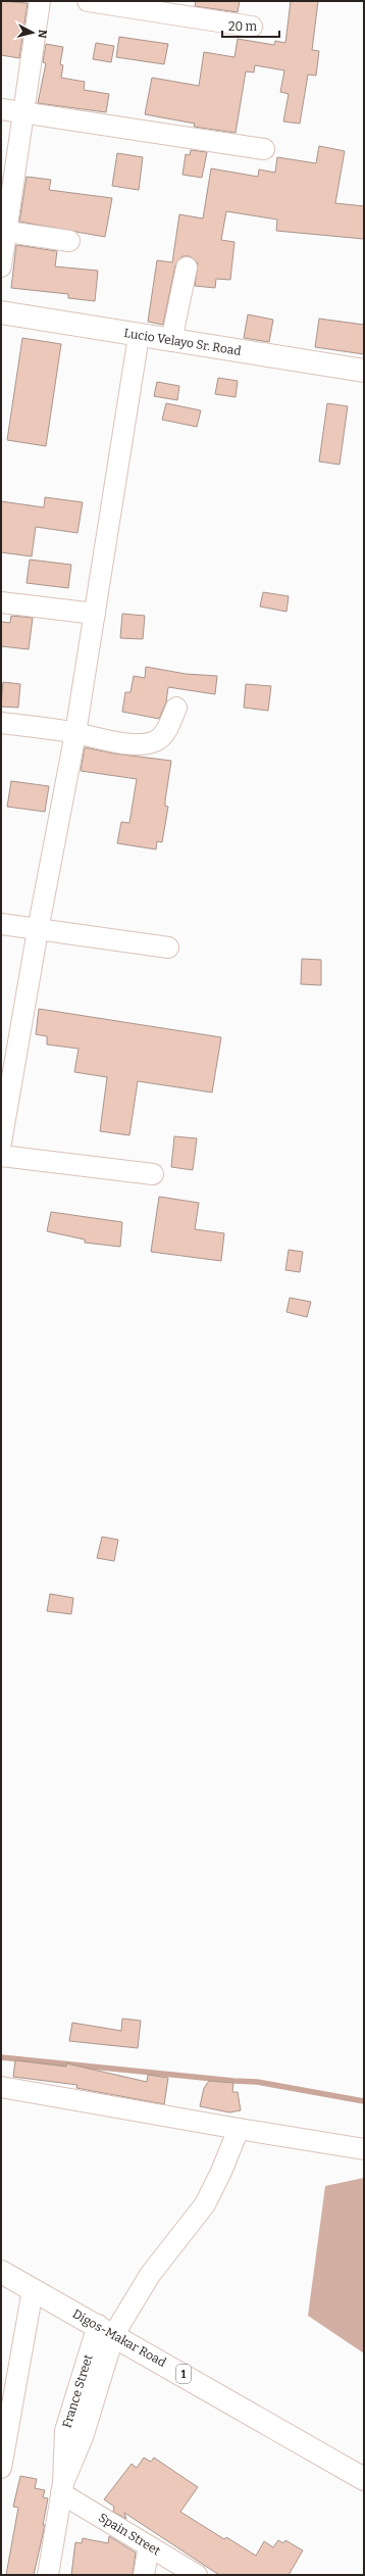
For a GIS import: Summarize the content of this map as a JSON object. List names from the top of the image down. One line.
{"streets":{"main road":["Lucio Velayo Sr. Road","Digos-Makar Road","1"],"street":["France Street","Spain Street"]},"crossings":[["Digos-Makar Road","France Street"],["France Street","Spain Street"]],"scale_bar":"20 m","north":"right"}
